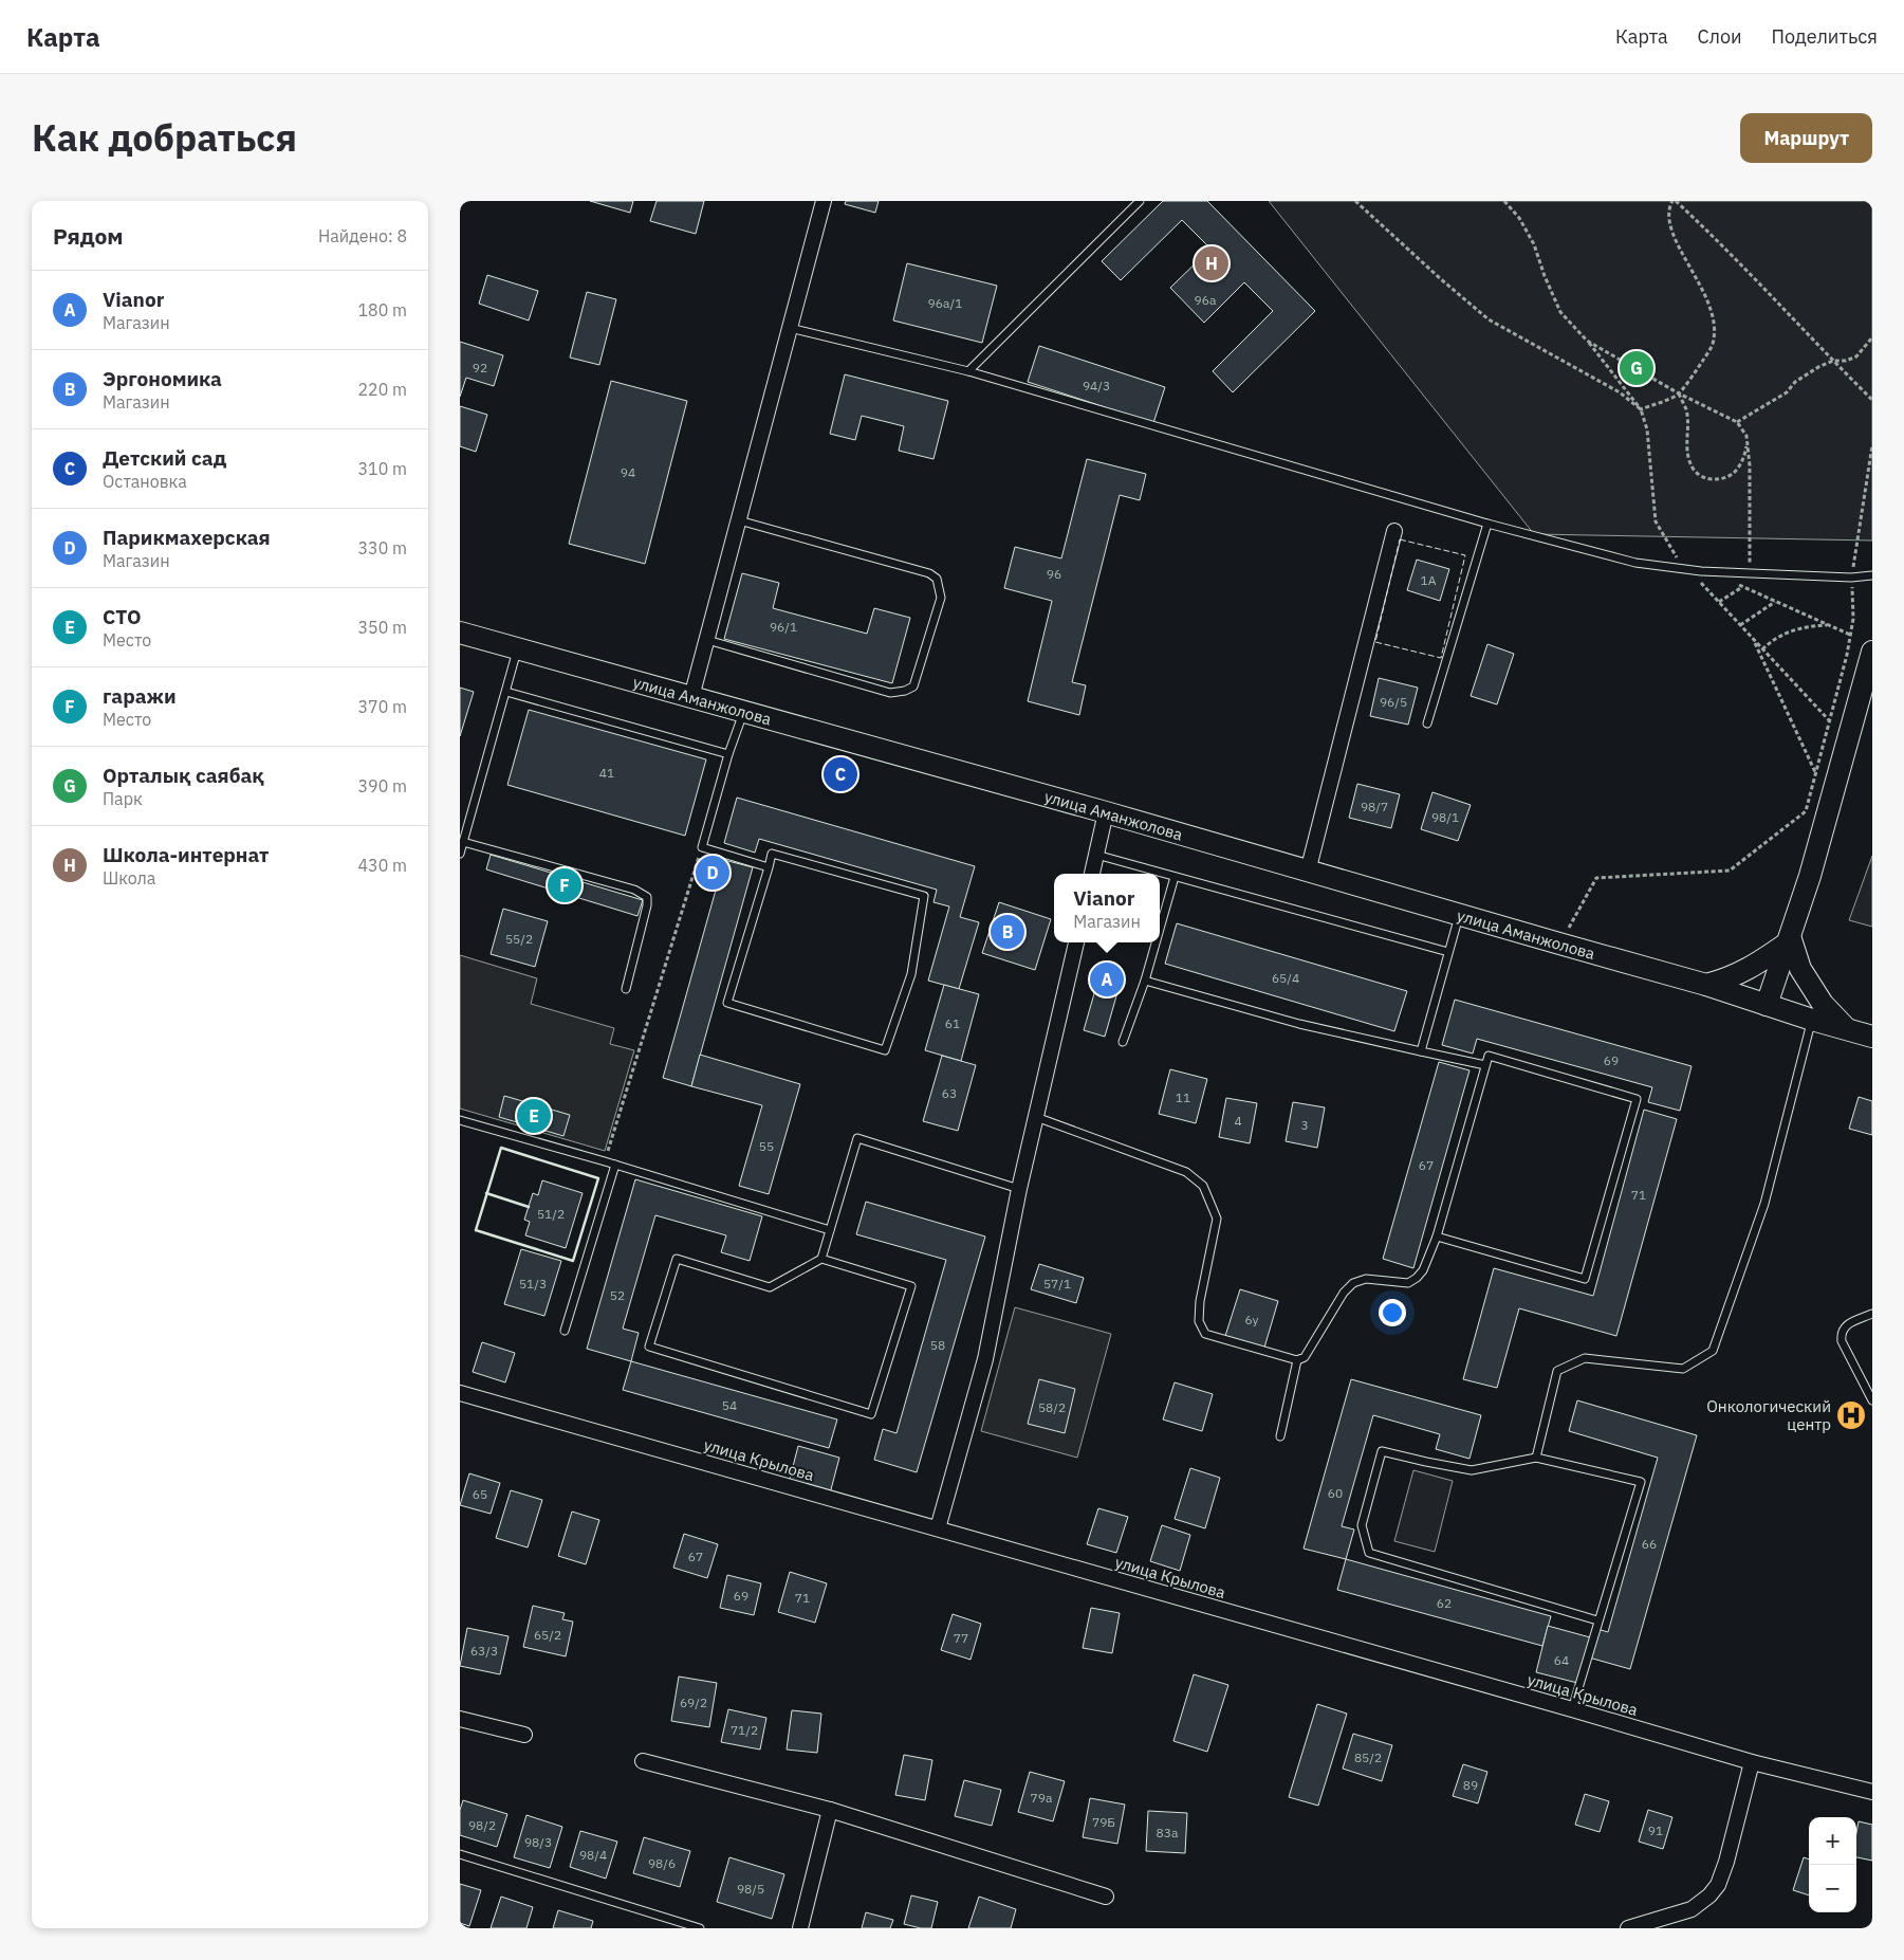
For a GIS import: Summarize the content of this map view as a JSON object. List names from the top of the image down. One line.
{"streets":{"main road":["улица Аманжолова"],"street":["улица Крылова"]},"places":{"hospital":["Онкологический центр"]},"house_numbers":["96а","96а/1","92","94/3","94","96","1А","96/1","96/5","41","98/7","98/1","55/2","65/4","61","69","63","11","4","3","55","67","71","51/2","51/3","57/1","52","6у","58","54","58/2","60","65","66","67","69","71","62","65/2","77","63/3","64","69/2","71/2","85/2","89","79а","79Б","98/2","91","83а","98/3","98/4","98/6","98/5"],"page":{"header":"Карта","nav":["Карта","Слои","Поделиться"],"title":"Как добраться","buttons":"Маршрут","heading":["Рядом","Найдено: 8"],"pins":["H","G","C","D","F","B","A","E"],"list":[{"mark":"A","name":"Vianor","note":"Магазин","value":"180 m"},{"mark":"B","name":"Эргономика","note":"Магазин","value":"220 m"},{"mark":"C","name":"Детский сад","note":"Остановка","value":"310 m"},{"mark":"D","name":"Парикмахерская","note":"Магазин","value":"330 m"},{"mark":"E","name":"СТО","note":"Место","value":"350 m"},{"mark":"F","name":"гаражи","note":"Место","value":"370 m"},{"mark":"G","name":"Орталық саябақ","note":"Парк","value":"390 m"},{"mark":"H","name":"Школа-интернат","note":"Школа","value":"430 m"}],"popup":["Vianor","Магазин"],"map_buttons":["+","−"]}}
